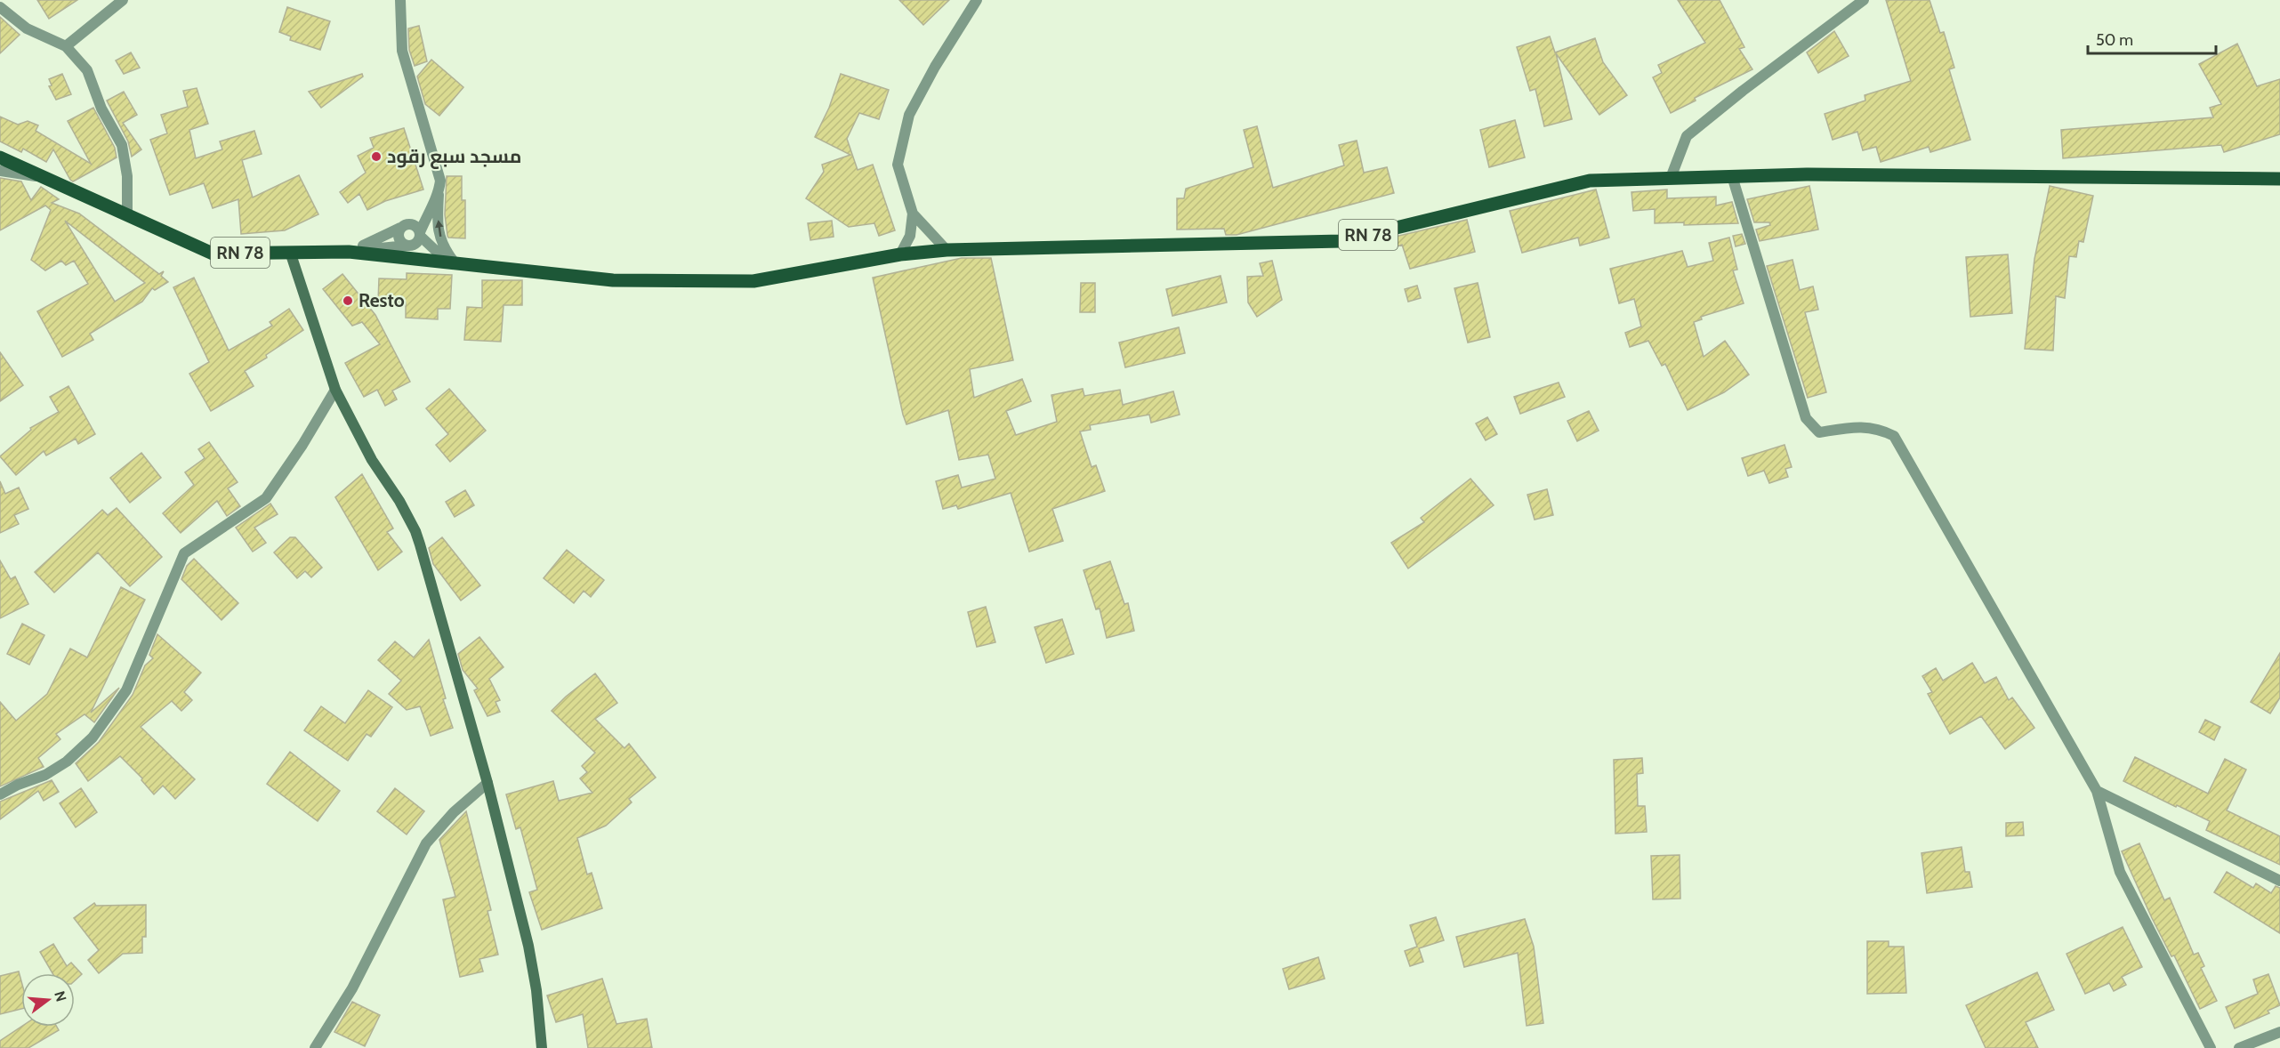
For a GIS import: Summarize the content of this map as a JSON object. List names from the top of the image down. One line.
{"streets":{"main road":["RN 78"]},"places":["مسجد سبع رقود","Resto"],"scale_bar":"50 m","north":"right"}
